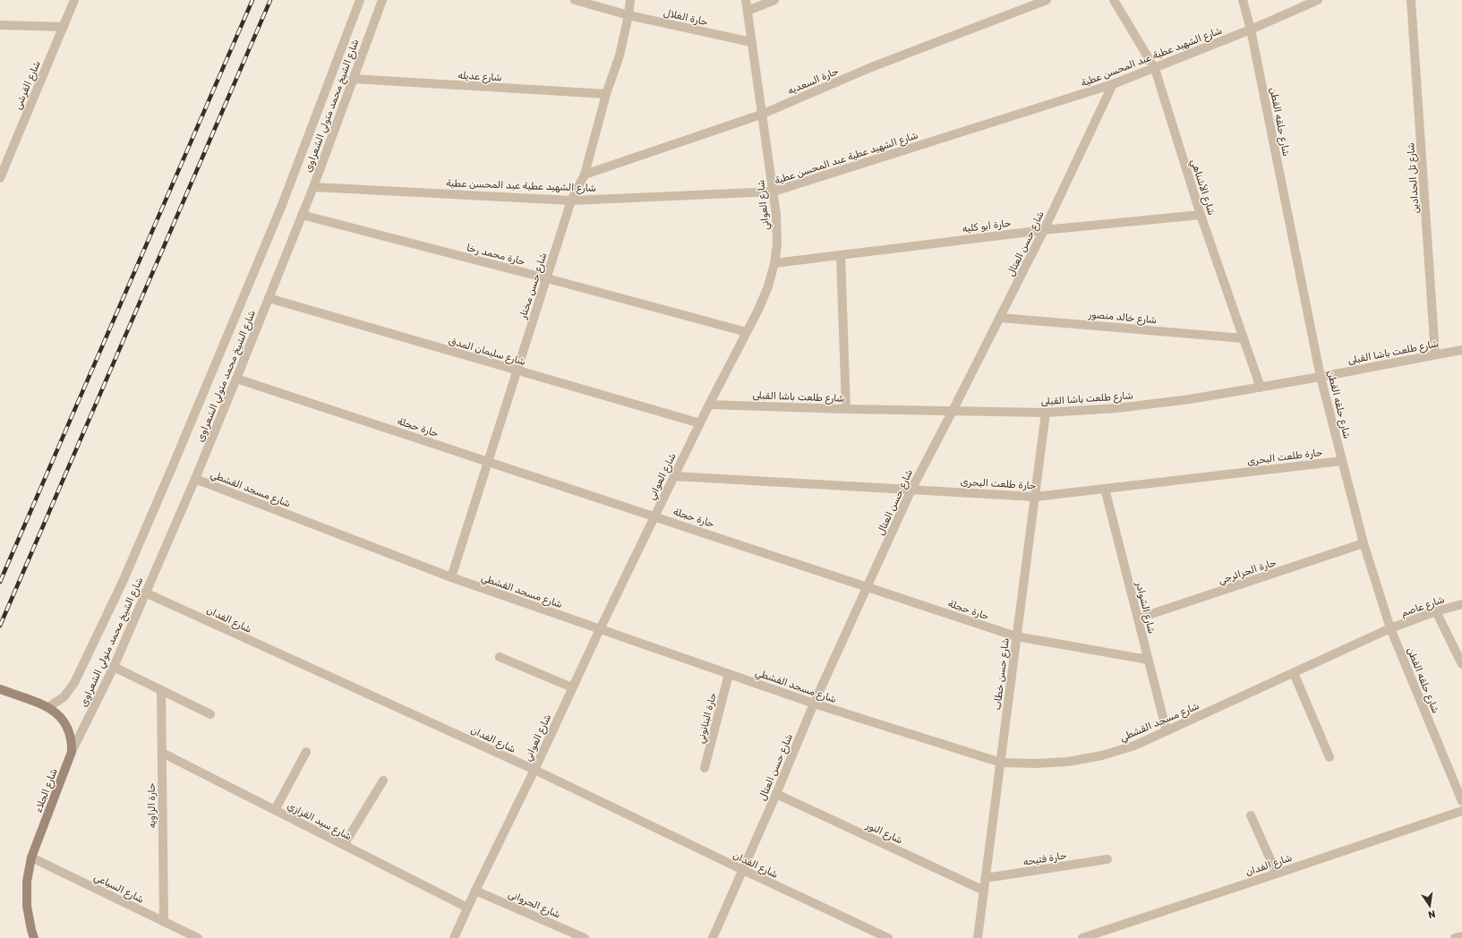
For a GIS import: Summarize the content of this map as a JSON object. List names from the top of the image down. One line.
{"streets":{"main road":["شارع الجلاء"],"street":["حارة الغلال","شارع الشهيد عطية عبد المحسن عطية","شارع عديله","حارة السعديه","شارع القرشى","شارع الشيخ محمد متولي الشعراوى","شارع حلقه القطن","شارع تل الحدادين","شارع الأشناهي","شارع العواني","حارة ابو كليه","شارع حسن العتال","حارة محمد رخا","شارع حسن مختار","شارع خالد منصور","شارع سليمان المدق","شارع طلعت باشا القبلى","حارة حجلة","حارة طلعت البحرى","شارع مسجد القشطي","حارة الجزائرجي","شارع عاصم","شارع الشوادر","شارع الفدان","شارع حسن خطاب","حارة البتانوني","حارة الزاويه","شارع سيد القزازي","شارع النور","حارة فتيحه","شارع السباعي","شارع الجروانى"]},"crossings":[["حارة الغلال","شارع العواني"],["حارة الغلال","شارع حسن مختار"],["شارع الشهيد عطية عبد المحسن عطية","شارع الشيخ محمد متولي الشعراوى"],["شارع الشهيد عطية عبد المحسن عطية","شارع حلقه القطن"],["شارع الشهيد عطية عبد المحسن عطية","شارع الأشناهي"],["شارع الشهيد عطية عبد المحسن عطية","شارع العواني"],["شارع الشهيد عطية عبد المحسن عطية","شارع حسن العتال"],["شارع الشهيد عطية عبد المحسن عطية","شارع حسن مختار"],["شارع عديله","شارع الشيخ محمد متولي الشعراوى"],["شارع عديله","شارع حسن مختار"],["حارة السعديه","شارع العواني"],["حارة السعديه","شارع حسن مختار"],["شارع الشيخ محمد متولي الشعراوى","حارة محمد رخا"],["شارع الشيخ محمد متولي الشعراوى","شارع سليمان المدق"],["شارع الشيخ محمد متولي الشعراوى","حارة حجلة"],["شارع الشيخ محمد متولي الشعراوى","شارع مسجد القشطي"],["شارع الشيخ محمد متولي الشعراوى","شارع الفدان"],["شارع الشيخ محمد متولي الشعراوى","شارع الجلاء"],["شارع حلقه القطن","شارع طلعت باشا القبلى"],["شارع حلقه القطن","حارة طلعت البحرى"],["شارع حلقه القطن","شارع مسجد القشطي"],["شارع حلقه القطن","حارة الجزائرجي"],["شارع حلقه القطن","شارع عاصم"],["شارع تل الحدادين","شارع طلعت باشا القبلى"],["شارع الأشناهي","حارة ابو كليه"],["شارع الأشناهي","شارع خالد منصور"],["شارع الأشناهي","شارع طلعت باشا القبلى"],["شارع العواني","حارة ابو كليه"],["شارع العواني","حارة محمد رخا"],["شارع العواني","شارع سليمان المدق"],["شارع العواني","شارع طلعت باشا القبلى"],["شارع العواني","حارة حجلة"],["شارع العواني","حارة طلعت البحرى"],["شارع العواني","شارع مسجد القشطي"],["شارع العواني","شارع الفدان"],["شارع العواني","شارع سيد القزازي"],["شارع العواني","شارع الجروانى"],["حارة ابو كليه","شارع حسن العتال"],["شارع حسن العتال","شارع خالد منصور"],["شارع حسن العتال","شارع طلعت باشا القبلى"],["شارع حسن العتال","حارة حجلة"],["شارع حسن العتال","حارة طلعت البحرى"],["شارع حسن العتال","شارع مسجد القشطي"],["شارع حسن العتال","شارع الفدان"],["شارع حسن العتال","شارع النور"],["حارة محمد رخا","شارع حسن مختار"],["شارع حسن مختار","شارع سليمان المدق"],["شارع حسن مختار","حارة حجلة"],["شارع حسن مختار","شارع مسجد القشطي"],["شارع طلعت باشا القبلى","شارع حسن خطاب"],["حارة حجلة","شارع الشوادر"],["حارة حجلة","شارع حسن خطاب"],["حارة طلعت البحرى","شارع الشوادر"],["حارة طلعت البحرى","شارع حسن خطاب"],["شارع مسجد القشطي","شارع عاصم"],["شارع مسجد القشطي","شارع الشوادر"],["شارع مسجد القشطي","شارع حسن خطاب"],["شارع مسجد القشطي","حارة البتانوني"],["حارة الجزائرجي","شارع الشوادر"],["شارع حسن خطاب","شارع النور"],["شارع حسن خطاب","حارة فتيحه"],["شارع الجلاء","شارع السباعي"],["حارة الزاويه","شارع سيد القزازي"],["حارة الزاويه","شارع السباعي"]],"north":"bottom"}
